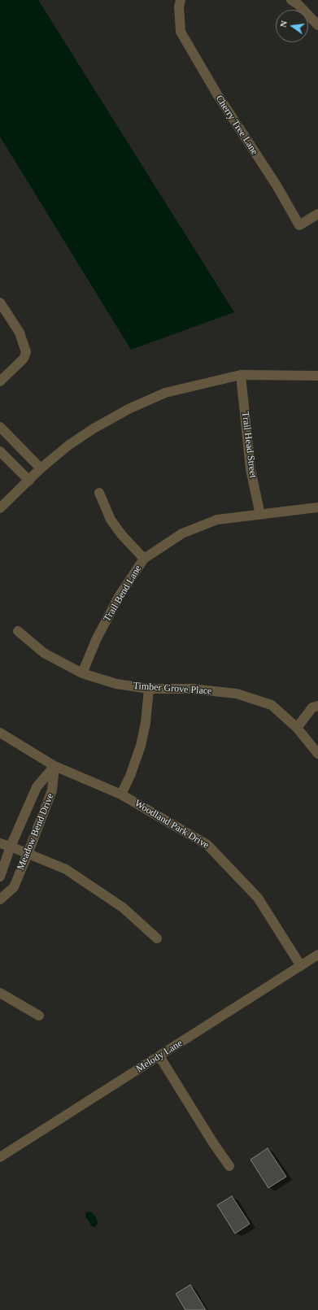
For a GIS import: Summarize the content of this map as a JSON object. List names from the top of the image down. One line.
{"streets":{"street":["Cherry Tree Lane","Trail Head Street","Trail Bend Lane","Timber Grove Place","Woodland Park Drive","Meadow Bend Drive","Melody Lane"]},"crossings":[["Trail Head Street","Trail Bend Lane"],["Trail Bend Lane","Timber Grove Place"],["Woodland Park Drive","Meadow Bend Drive"],["Woodland Park Drive","Melody Lane"]],"north":"left"}
